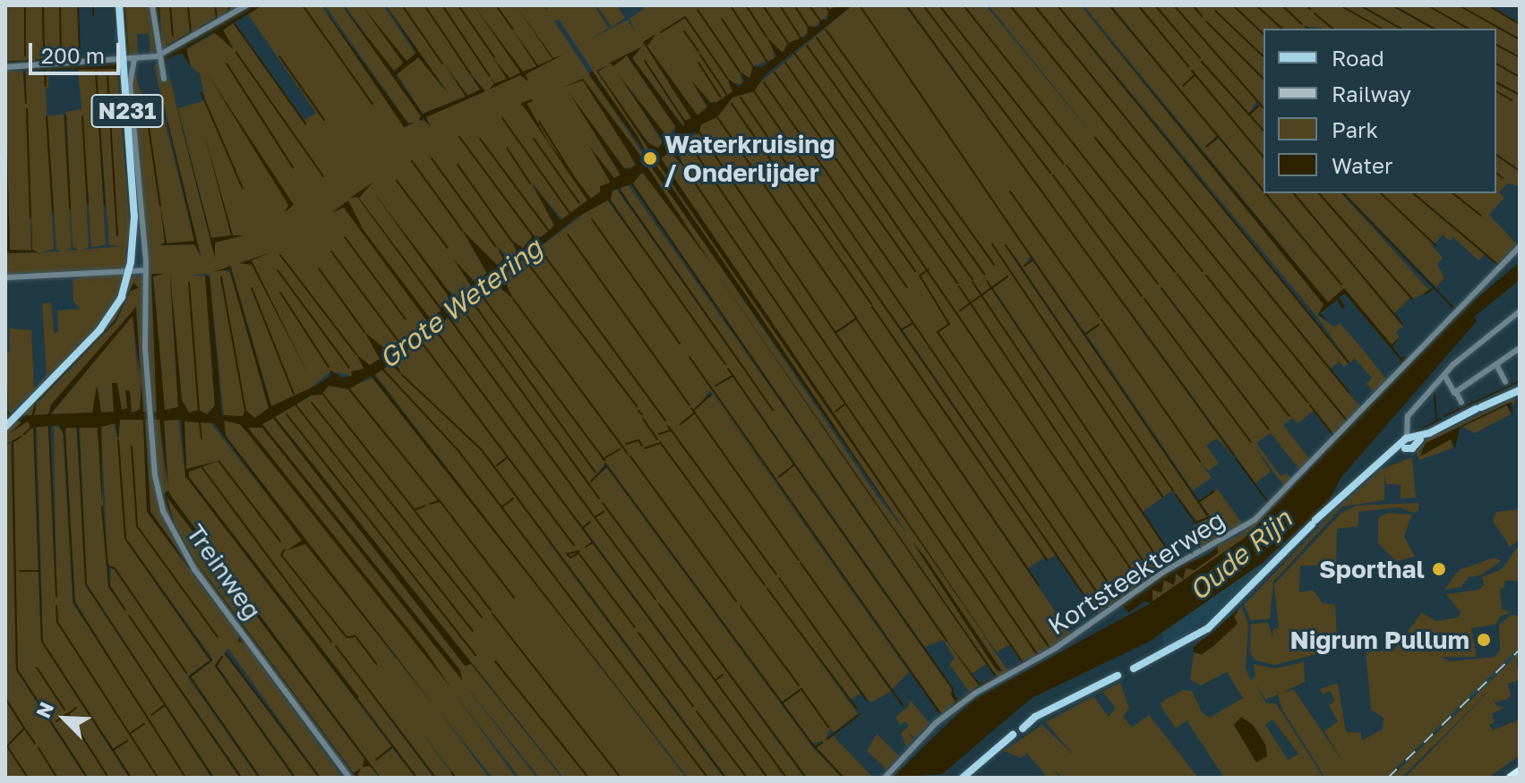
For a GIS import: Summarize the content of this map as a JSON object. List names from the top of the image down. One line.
{"streets":{"main road":["N231"],"street":["Treinweg","Kortsteekterweg"]},"water":["Grote Wetering","Oude Rijn"],"places":["Waterkruising / Onderlijder","Sporthal","Nigrum Pullum"],"legend":["Road","Railway","Park","Water"],"scale_bar":"200 m","north":"top left"}
